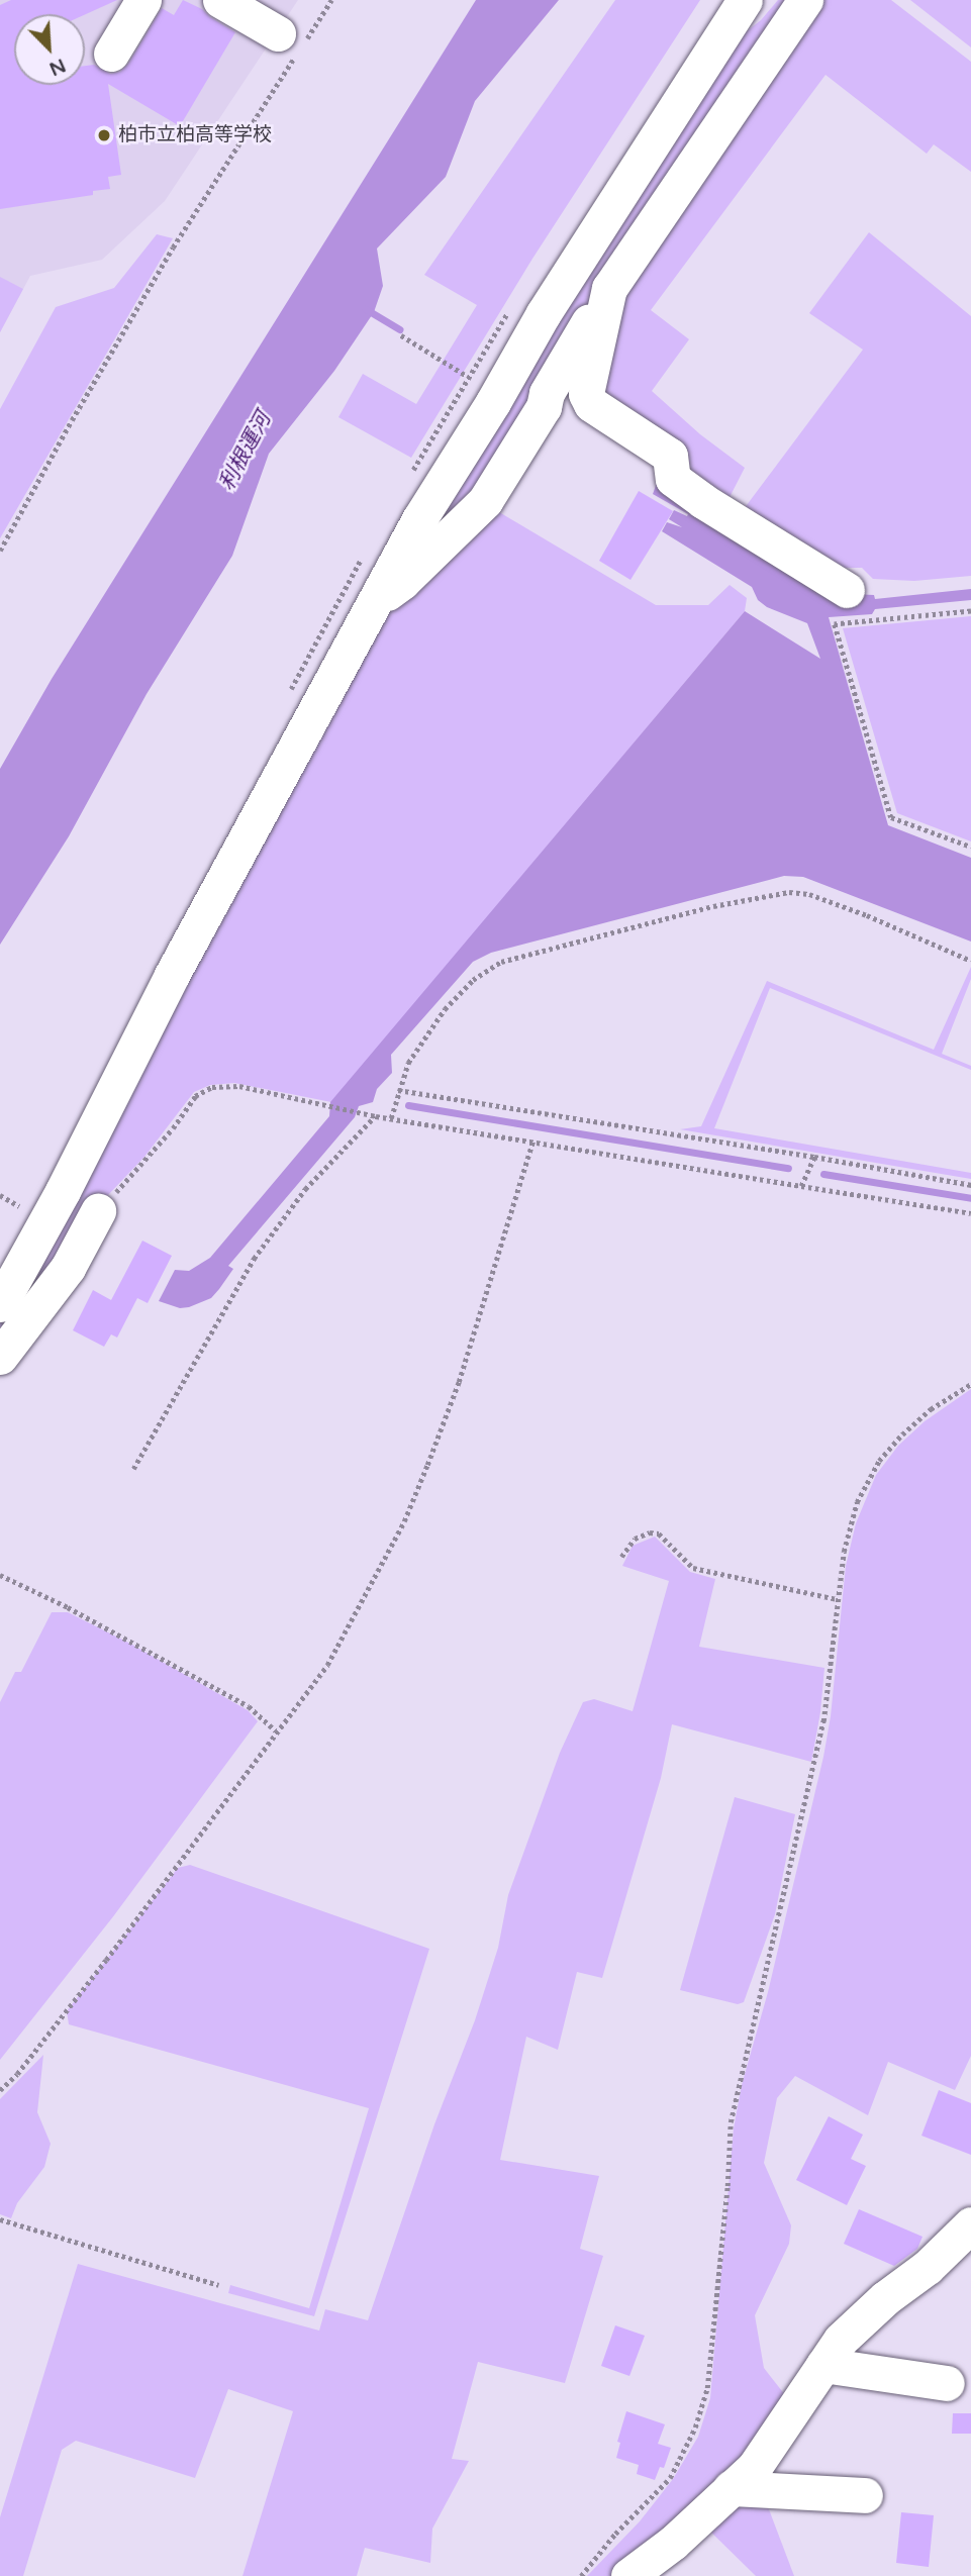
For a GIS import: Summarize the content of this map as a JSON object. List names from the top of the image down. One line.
{"water":["利根運河"],"places":["柏市立柏高等学校"],"north":"bottom right"}
